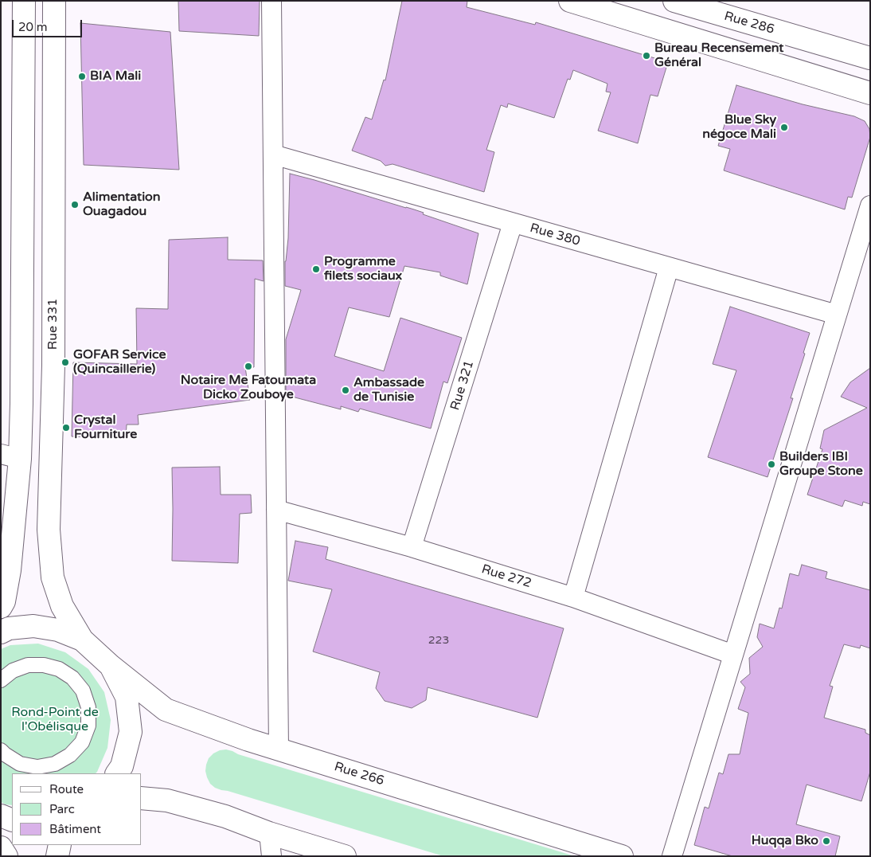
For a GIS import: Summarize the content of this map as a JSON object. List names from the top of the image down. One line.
{"streets":{"main road":["Rue 286","Rue 331","Rue 266"],"street":["Rue 380","Rue 321","Rue 272"]},"crossings":[["Rue 380","Rue 321"],["Rue 321","Rue 272"]],"parks":["Rond-Point de l'Obélisque"],"places":["Bureau Recensement Général","BIA Mali","Blue Sky négoce Mali","Alimentation Ouagadou","Programme filets sociaux","GOFAR Service (Quincaillerie)","Notaire Me Fatoumata Dicko Zouboye","Ambassade de Tunisie","Crystal Fourniture","Builders IBI Groupe Stone","Huqqa Bko"],"house_numbers":["223"],"legend":["Route","Parc","Bâtiment"],"scale_bar":"20 m"}
